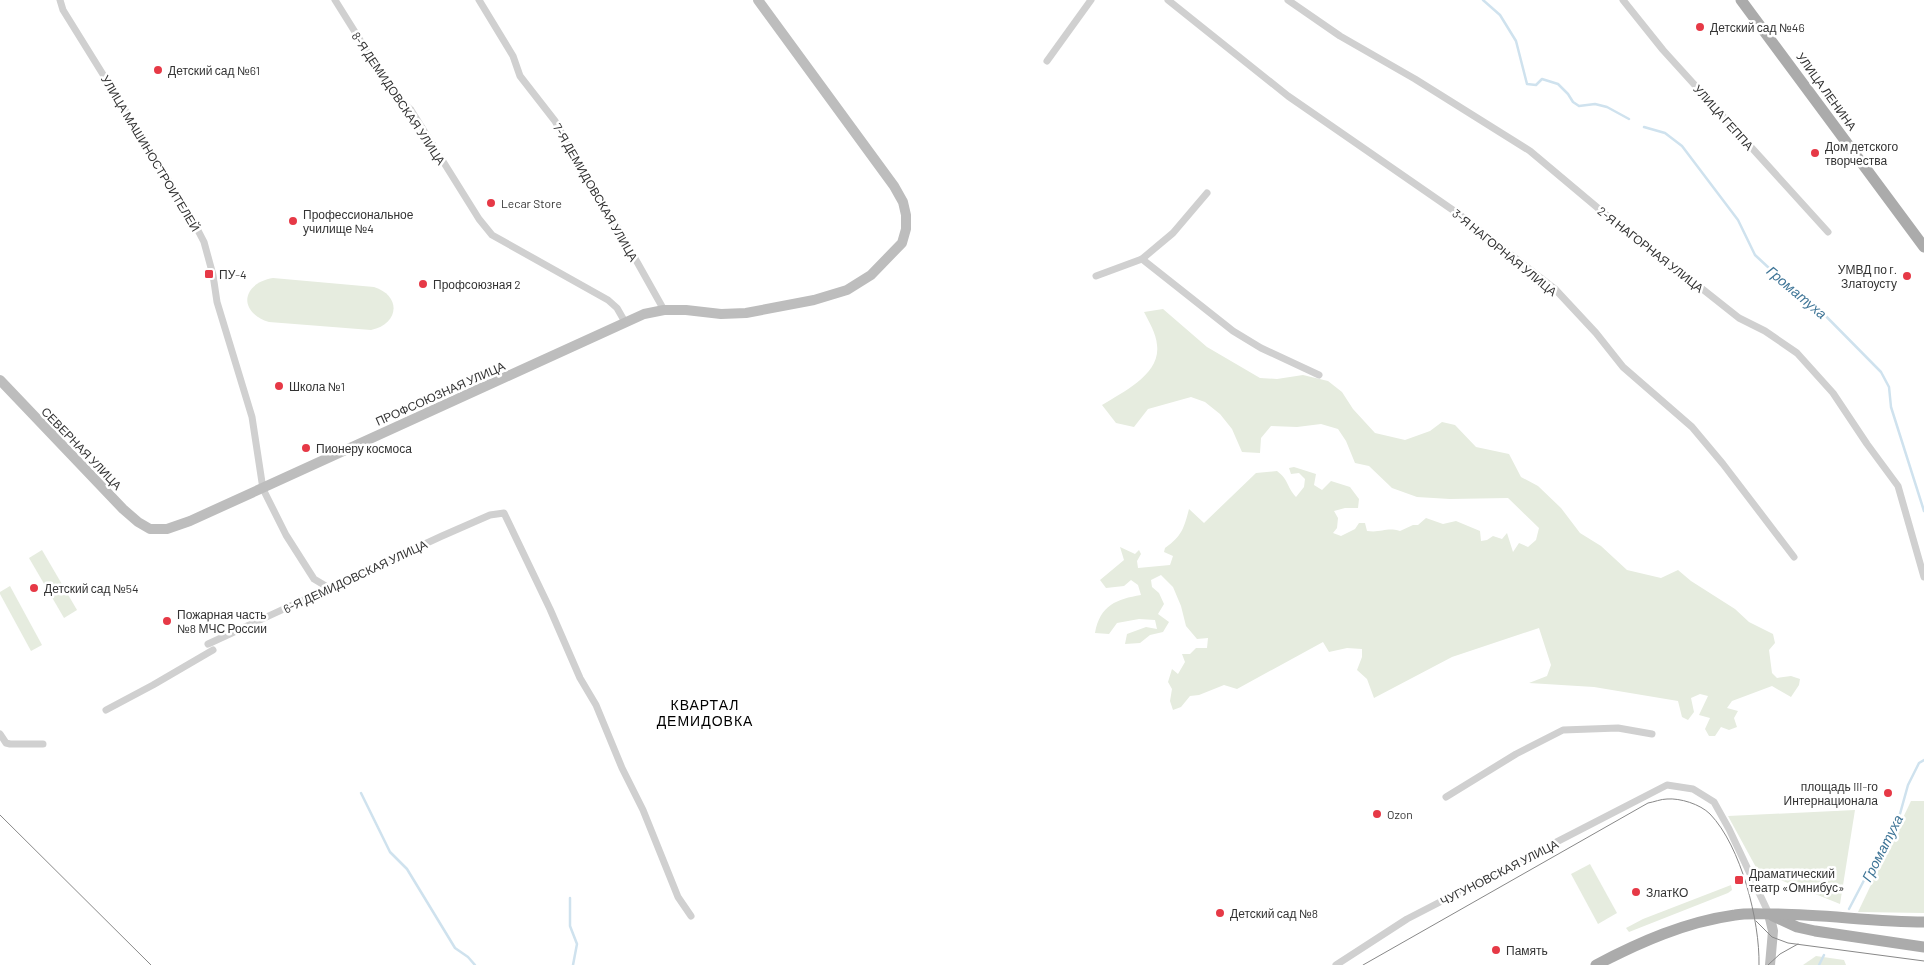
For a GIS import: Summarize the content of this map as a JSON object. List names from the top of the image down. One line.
{"streets":{"main road":["УЛИЦА ЛЕНИНА","ПРОФСОЮЗНАЯ УЛИЦА","СЕВЕРНАЯ УЛИЦА"],"street":["8-Я ДЕМИДОВСКАЯ УЛИЦА","УЛИЦА ГЕППА","УЛИЦА МАШИНОСТРОИТЕЛЕЙ","7-Я ДЕМИДОВСКАЯ УЛИЦА","2-Я НАГОРНАЯ УЛИЦА","3-Я НАГОРНАЯ УЛИЦА","6-Я ДЕМИДОВСКАЯ УЛИЦА","ЧУГУНОВСКАЯ УЛИЦА"]},"crossings":[["8-Я ДЕМИДОВСКАЯ УЛИЦА","ПРОФСОЮЗНАЯ УЛИЦА"],["УЛИЦА МАШИНОСТРОИТЕЛЕЙ","ПРОФСОЮЗНАЯ УЛИЦА"],["УЛИЦА МАШИНОСТРОИТЕЛЕЙ","6-Я ДЕМИДОВСКАЯ УЛИЦА"],["7-Я ДЕМИДОВСКАЯ УЛИЦА","ПРОФСОЮЗНАЯ УЛИЦА"],["ПРОФСОЮЗНАЯ УЛИЦА","СЕВЕРНАЯ УЛИЦА"]],"districts":["КВАРТАЛ ДЕМИДОВКА"],"water":["Громатуха"],"places":{"other":["Детский сад №46","Детский сад №61","Дом детского творчества","Lecar Store","Профессиональное училище №4","УМВД по г. Златоусту","Профсоюзная 2","Школа №1","Пионеру космоса","Детский сад №54","Пожарная часть №8 МЧС России","площадь III-го Интернационала","Ozon","ЗлатКО","Детский сад №8","Память"],"transit":["ПУ-4","Драматический театр «Омнибус»"]}}
